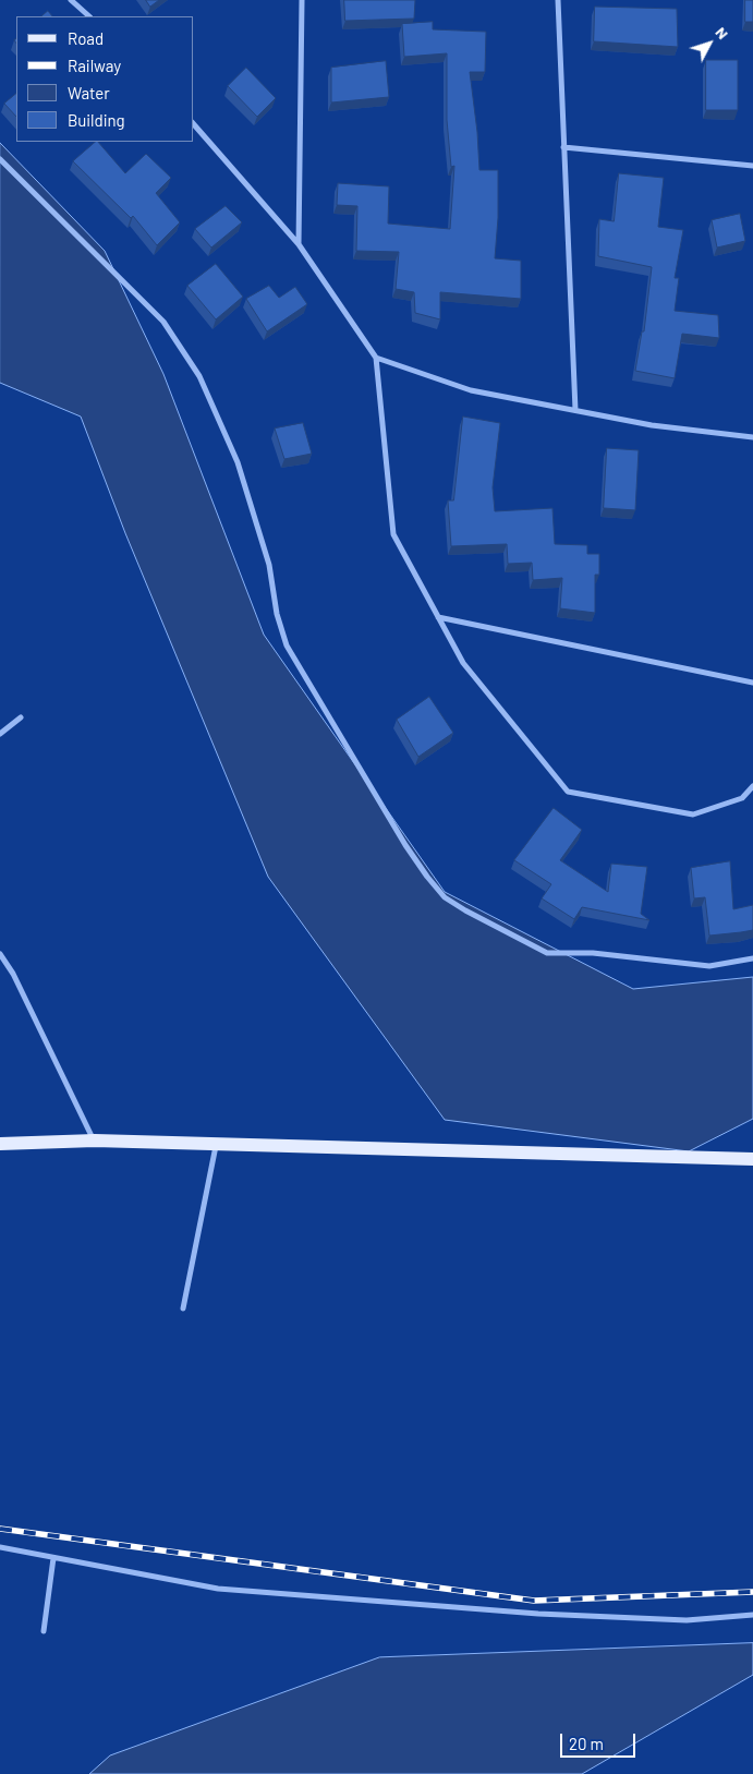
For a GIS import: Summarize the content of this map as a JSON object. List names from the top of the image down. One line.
{"legend":["Road","Railway","Water","Building"],"scale_bar":"20 m","north":"top right"}
